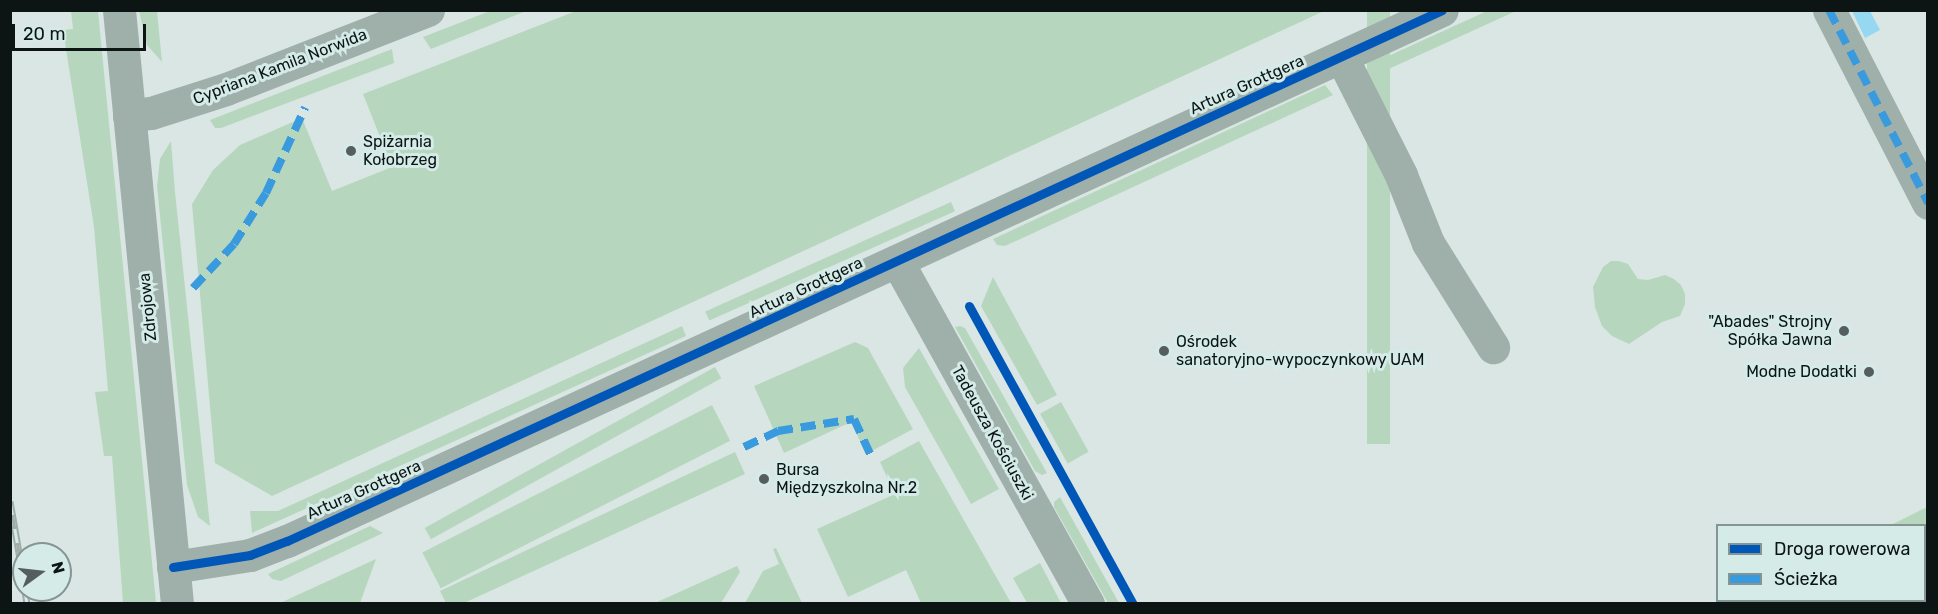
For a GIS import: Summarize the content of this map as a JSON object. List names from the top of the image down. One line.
{"streets":{"street":["Cypriana Kamila Norwida","Artura Grottgera","Zdrojowa","Tadeusza Kościuszki"]},"crossings":[["Cypriana Kamila Norwida","Zdrojowa"],["Artura Grottgera","Zdrojowa"],["Artura Grottgera","Tadeusza Kościuszki"]],"places":["Spiżarnia Kołobrzeg","\"Abades\" Strojny Spółka Jawna","Ośrodek sanatoryjno-wypoczynkowy UAM","Modne Dodatki","Bursa Międzyszkolna Nr.2"],"legend":["Droga rowerowa","Ścieżka"],"scale_bar":"20 m","north":"right"}
